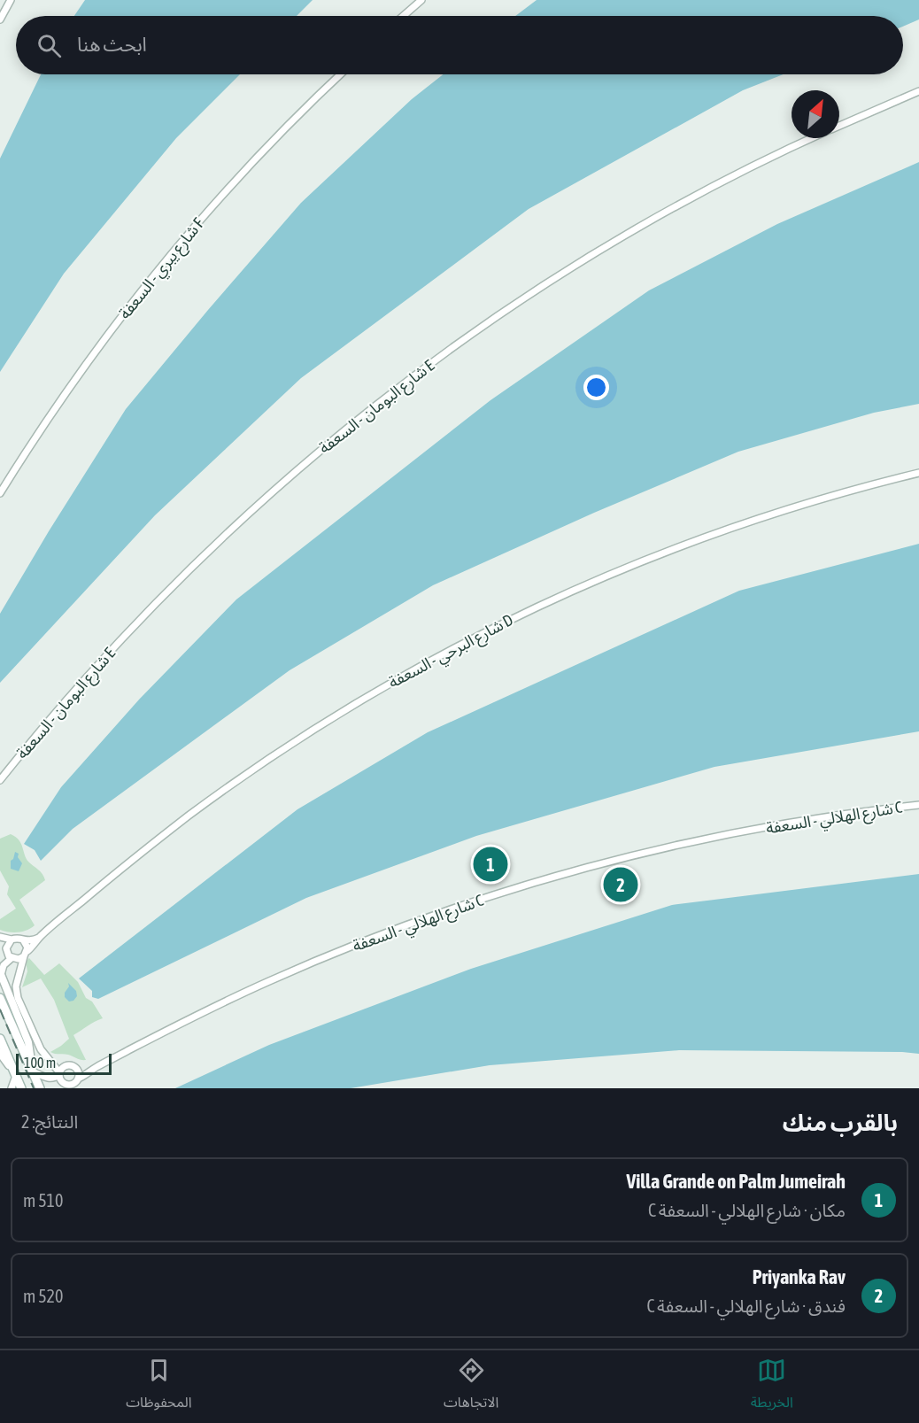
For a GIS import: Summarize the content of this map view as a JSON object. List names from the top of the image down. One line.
{"streets":{"street":["شارع يبري - السعفة F","شارع البومان - السعفة E","شارع البرحي - السعفة D","شارع الهلالي - السعفة C"]},"scale_bar":"100 m","north":"top right","page":{"search":"ابحث هنا","pins":["1","2"],"scale":"100 m","heading":["بالقرب منك","النتائج: 2"],"list":[{"mark":"1","name":"Villa Grande on Palm Jumeirah","note":"مكان · شارع الهلالي - السعفة C","value":"510 m"},{"mark":"2","name":"Priyanka Rav","note":"فندق · شارع الهلالي - السعفة C","value":"520 m"}],"nav":["الخريطة","الاتجاهات","المحفوظات"]}}
